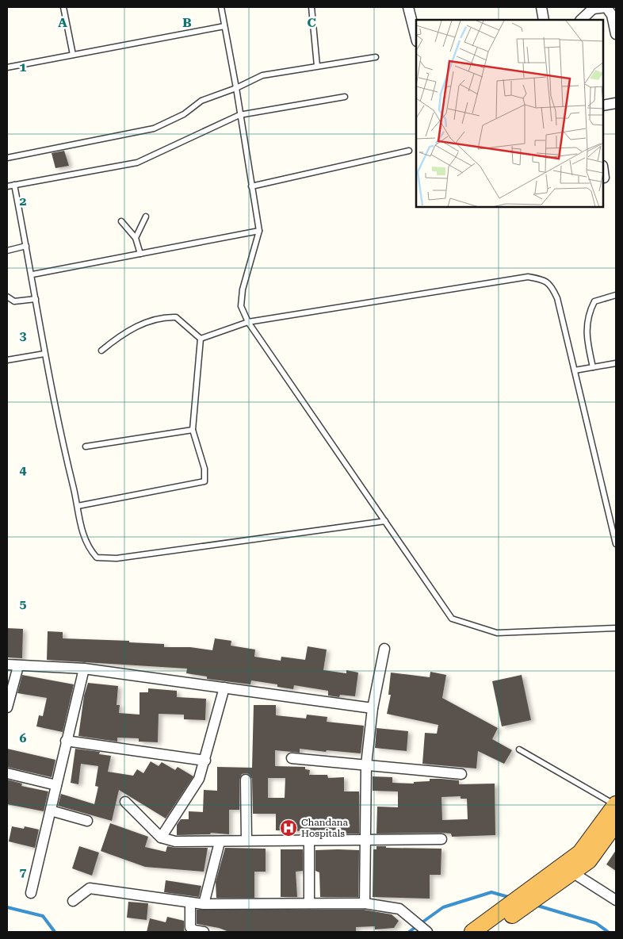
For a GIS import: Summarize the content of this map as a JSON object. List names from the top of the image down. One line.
{"places":{"hospital":["Chandana Hospitals"]},"grid":{"columns":["A","B","C"],"rows":["1","2","3","4","5","6","7"]}}
